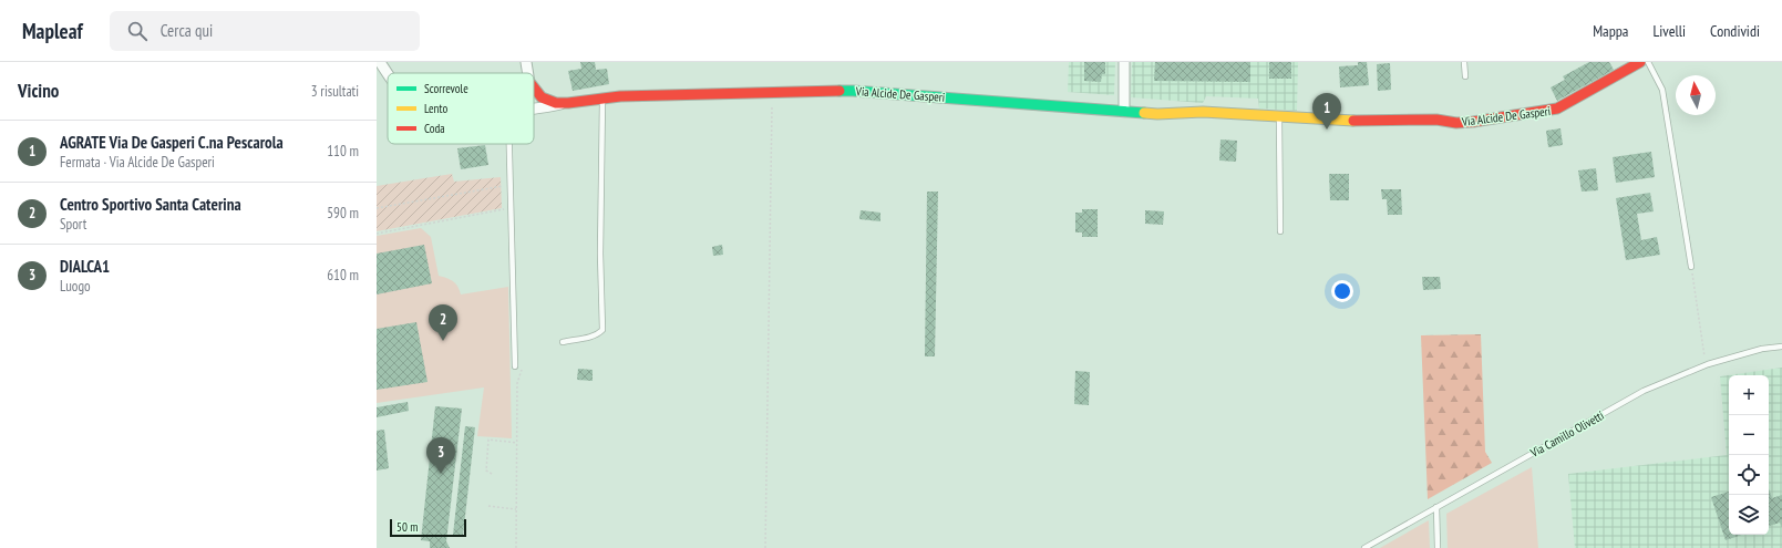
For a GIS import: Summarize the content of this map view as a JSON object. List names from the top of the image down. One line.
{"streets":{"street":["Via Alcide De Gasperi"],"lane":["Via Camillo Olivetti"]},"legend":["Scorrevole","Lento","Coda"],"scale_bar":"50 m","north":"top","page":{"header":"Mapleaf","search":"Cerca qui","nav":["Mappa","Livelli","Condividi"],"heading":["Vicino","3 risultati"],"pins":["1","2","3"],"list":[{"mark":"1","name":"AGRATE Via De Gasperi C.na Pescarola","note":"Fermata · Via Alcide De Gasperi","value":"110 m"},{"mark":"2","name":"Centro Sportivo Santa Caterina","note":"Sport","value":"590 m"},{"mark":"3","name":"DIALCA1","note":"Luogo","value":"610 m"}],"map_buttons":["+","−"],"scale":"50 m"}}
